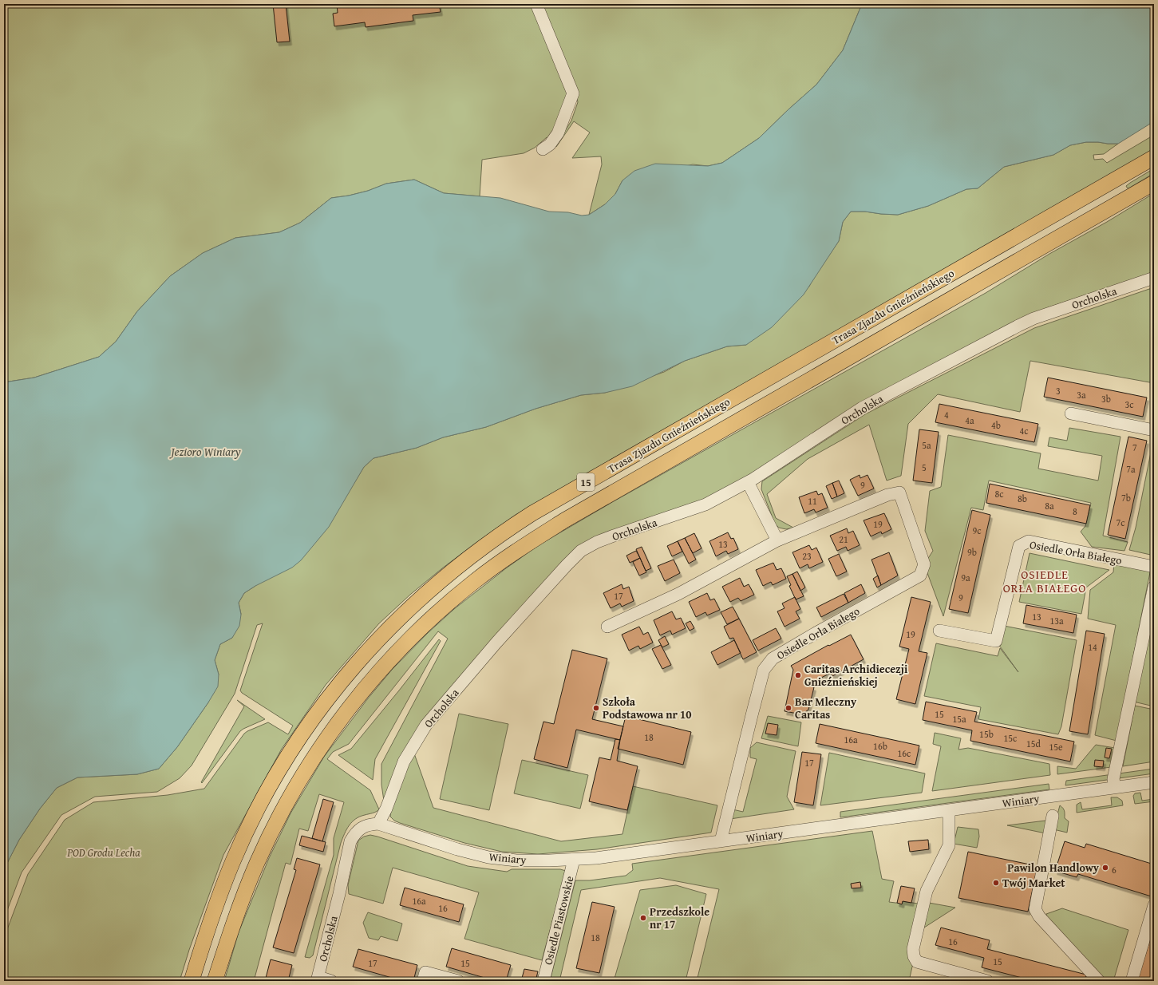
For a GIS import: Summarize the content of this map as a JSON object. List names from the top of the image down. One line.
{"streets":{"main road":["Trasa Zjazdu Gnieźnieńskiego","15"],"street":["Orcholska","Osiedle Orła Białego","Winiary","Osiedle Piastowskie"]},"crossings":[["Orcholska","Winiary"],["Osiedle Orła Białego","Winiary"],["Winiary","Osiedle Piastowskie"]],"districts":["OSIEDLE ORŁA BIAŁEGO"],"water":["Jezioro Winiary"],"parks":["POD Grodu Lecha"],"places":["Caritas Archidiecezji Gnieźnieńskiej","Szkoła Podstawowa nr 10","Bar Mleczny Caritas","Pawilon Handlowy","Twój Market","Przedszkole nr 17"],"house_numbers":["3","3a","3b","3c","4","4a","4b","4c","5a","7","5","7a","9","8c","7b","8b","11","8a","8","7c","19","9c","21","13","9b","23","9a","17","9","13","13a","19","14","15","15a","15b","18","15c","16a","15d","16b","15e","16c","17","6","16a","16","18","16","15","17","15"]}
